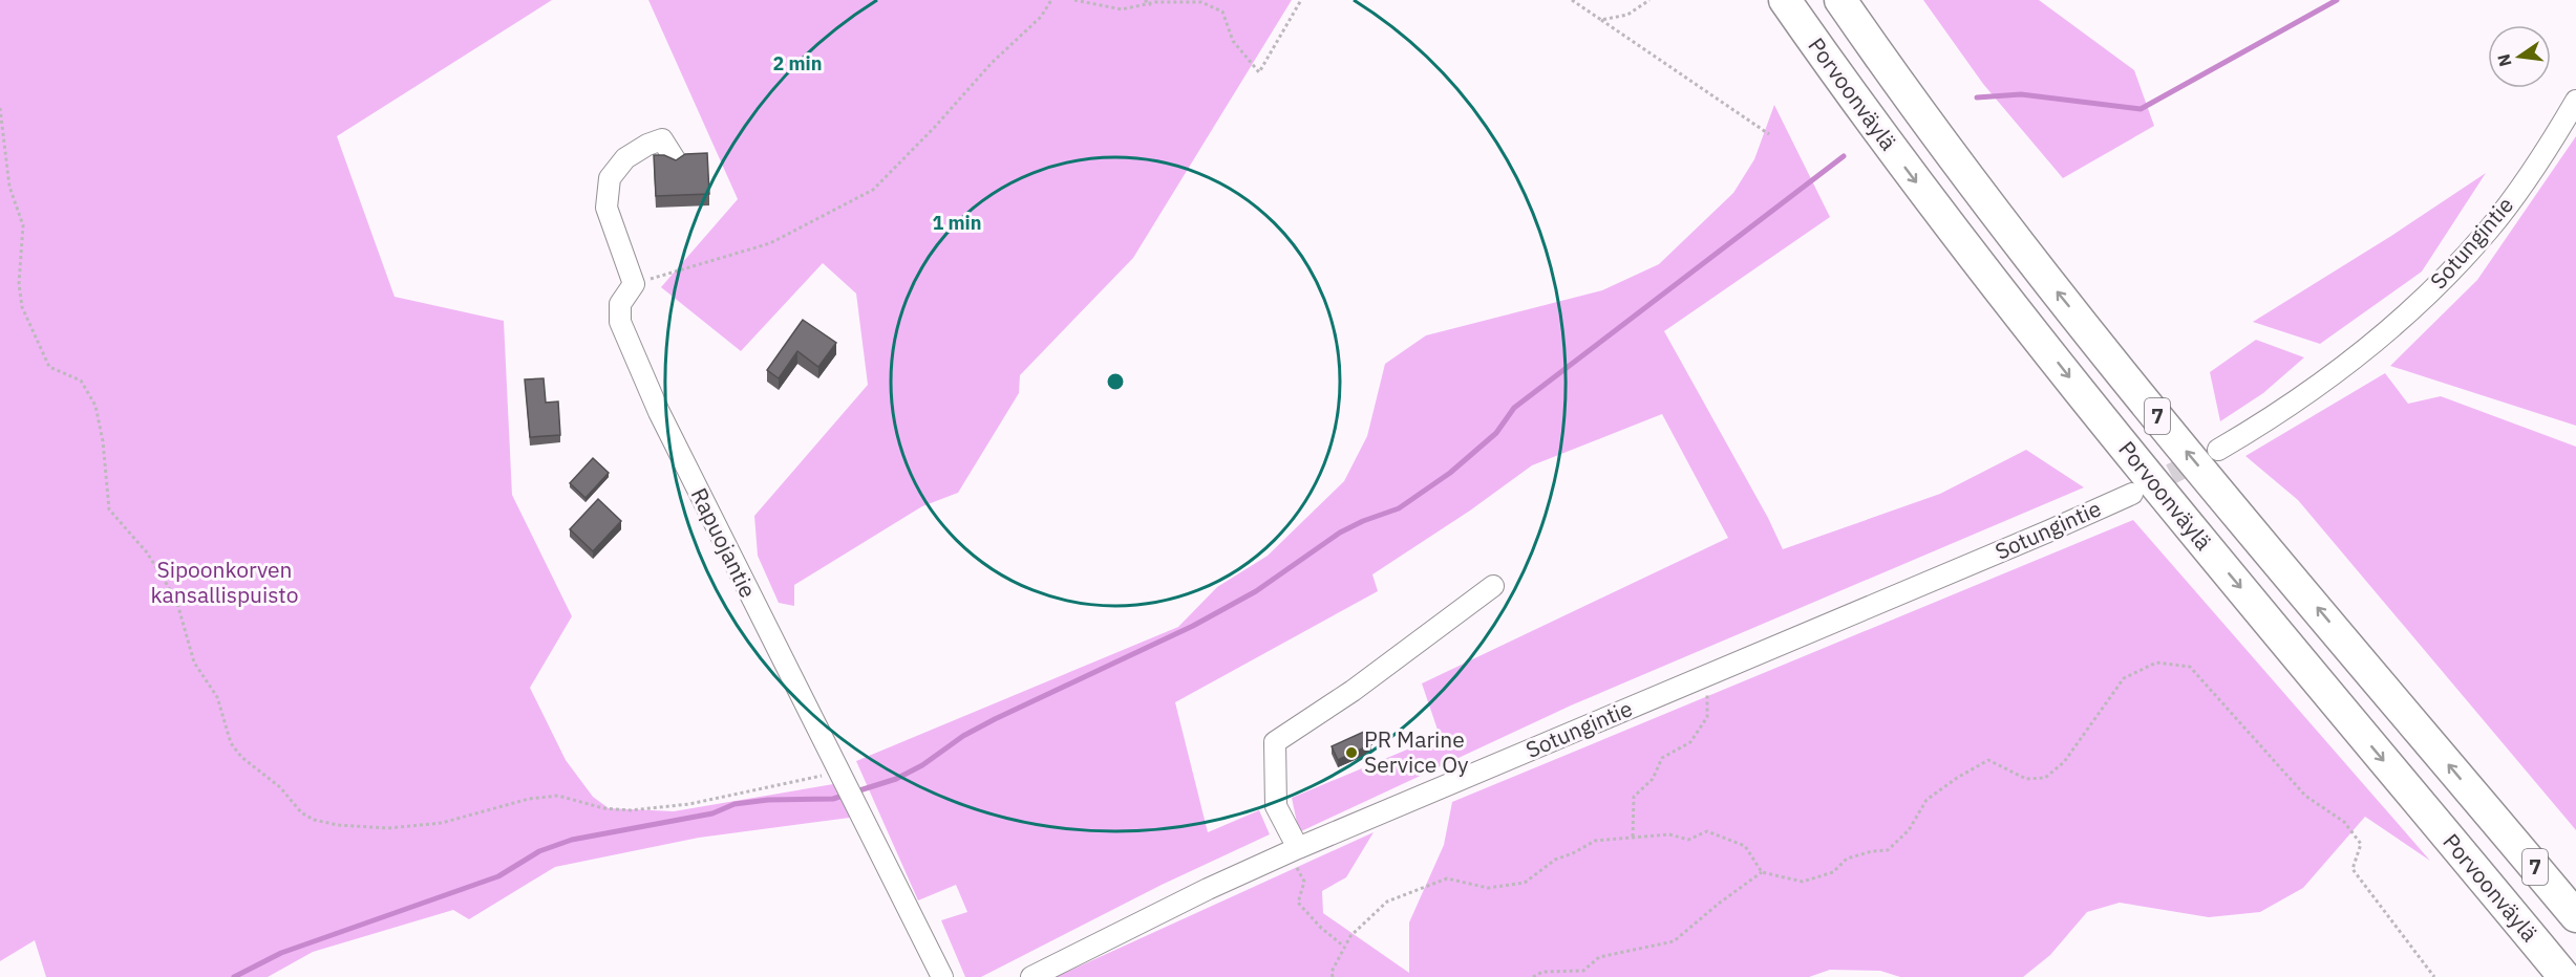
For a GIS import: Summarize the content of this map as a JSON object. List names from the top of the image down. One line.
{"streets":{"highway":["Porvoonväylä","7"],"street":["Sotungintie","Rapuojantie"]},"parks":["Sipoonkorven kansallispuisto"],"places":["PR Marine Service Oy"],"north":"left","rings":["2 min","1 min"]}
